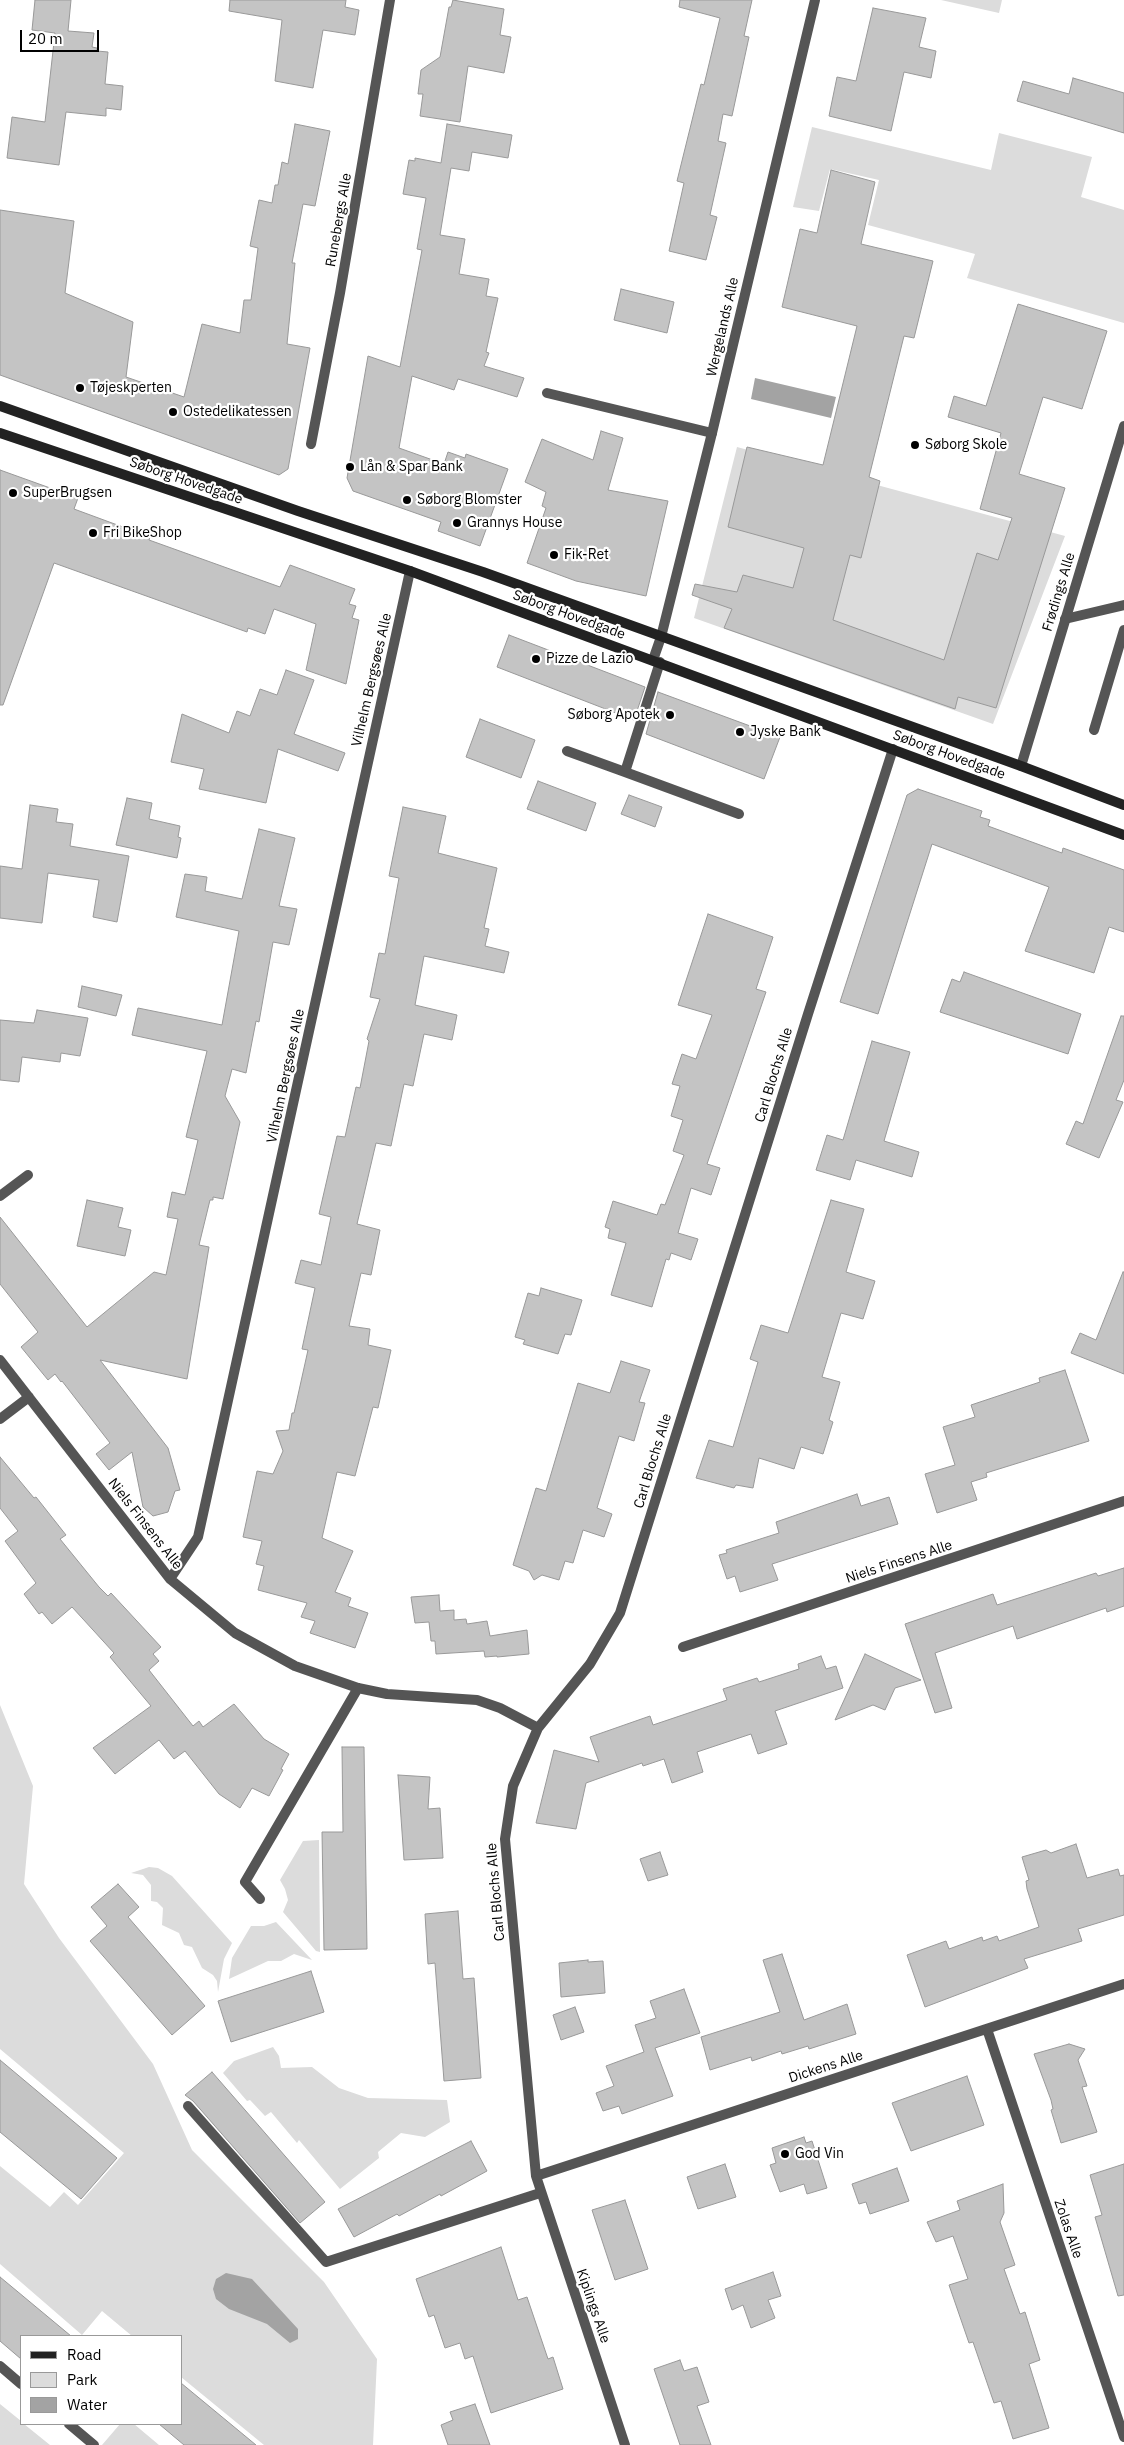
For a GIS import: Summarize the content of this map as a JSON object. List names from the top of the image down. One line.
{"streets":{"street":["Runebergs Alle","Wergelands Alle","Søborg Hovedgade","Frødings Alle","Vilhelm Bergsøes Alle","Carl Blochs Alle","Niels Finsens Alle","Dickens Alle","Zolas Alle","Kiplings Alle"]},"crossings":[["Wergelands Alle","Søborg Hovedgade"],["Søborg Hovedgade","Frødings Alle"],["Søborg Hovedgade","Vilhelm Bergsøes Alle"],["Søborg Hovedgade","Carl Blochs Alle"],["Vilhelm Bergsøes Alle","Niels Finsens Alle"],["Carl Blochs Alle","Niels Finsens Alle"],["Carl Blochs Alle","Dickens Alle"],["Carl Blochs Alle","Kiplings Alle"],["Dickens Alle","Zolas Alle"],["Dickens Alle","Kiplings Alle"]],"places":["Tøjeskperten","Ostedelikatessen","Søborg Skole","Lån & Spar Bank","SuperBrugsen","Søborg Blomster","Grannys House","Fri BikeShop","Fik-Ret","Pizze de Lazio","Søborg Apotek","Jyske Bank","God Vin"],"legend":["Road","Park","Water"],"scale_bar":"20 m"}
